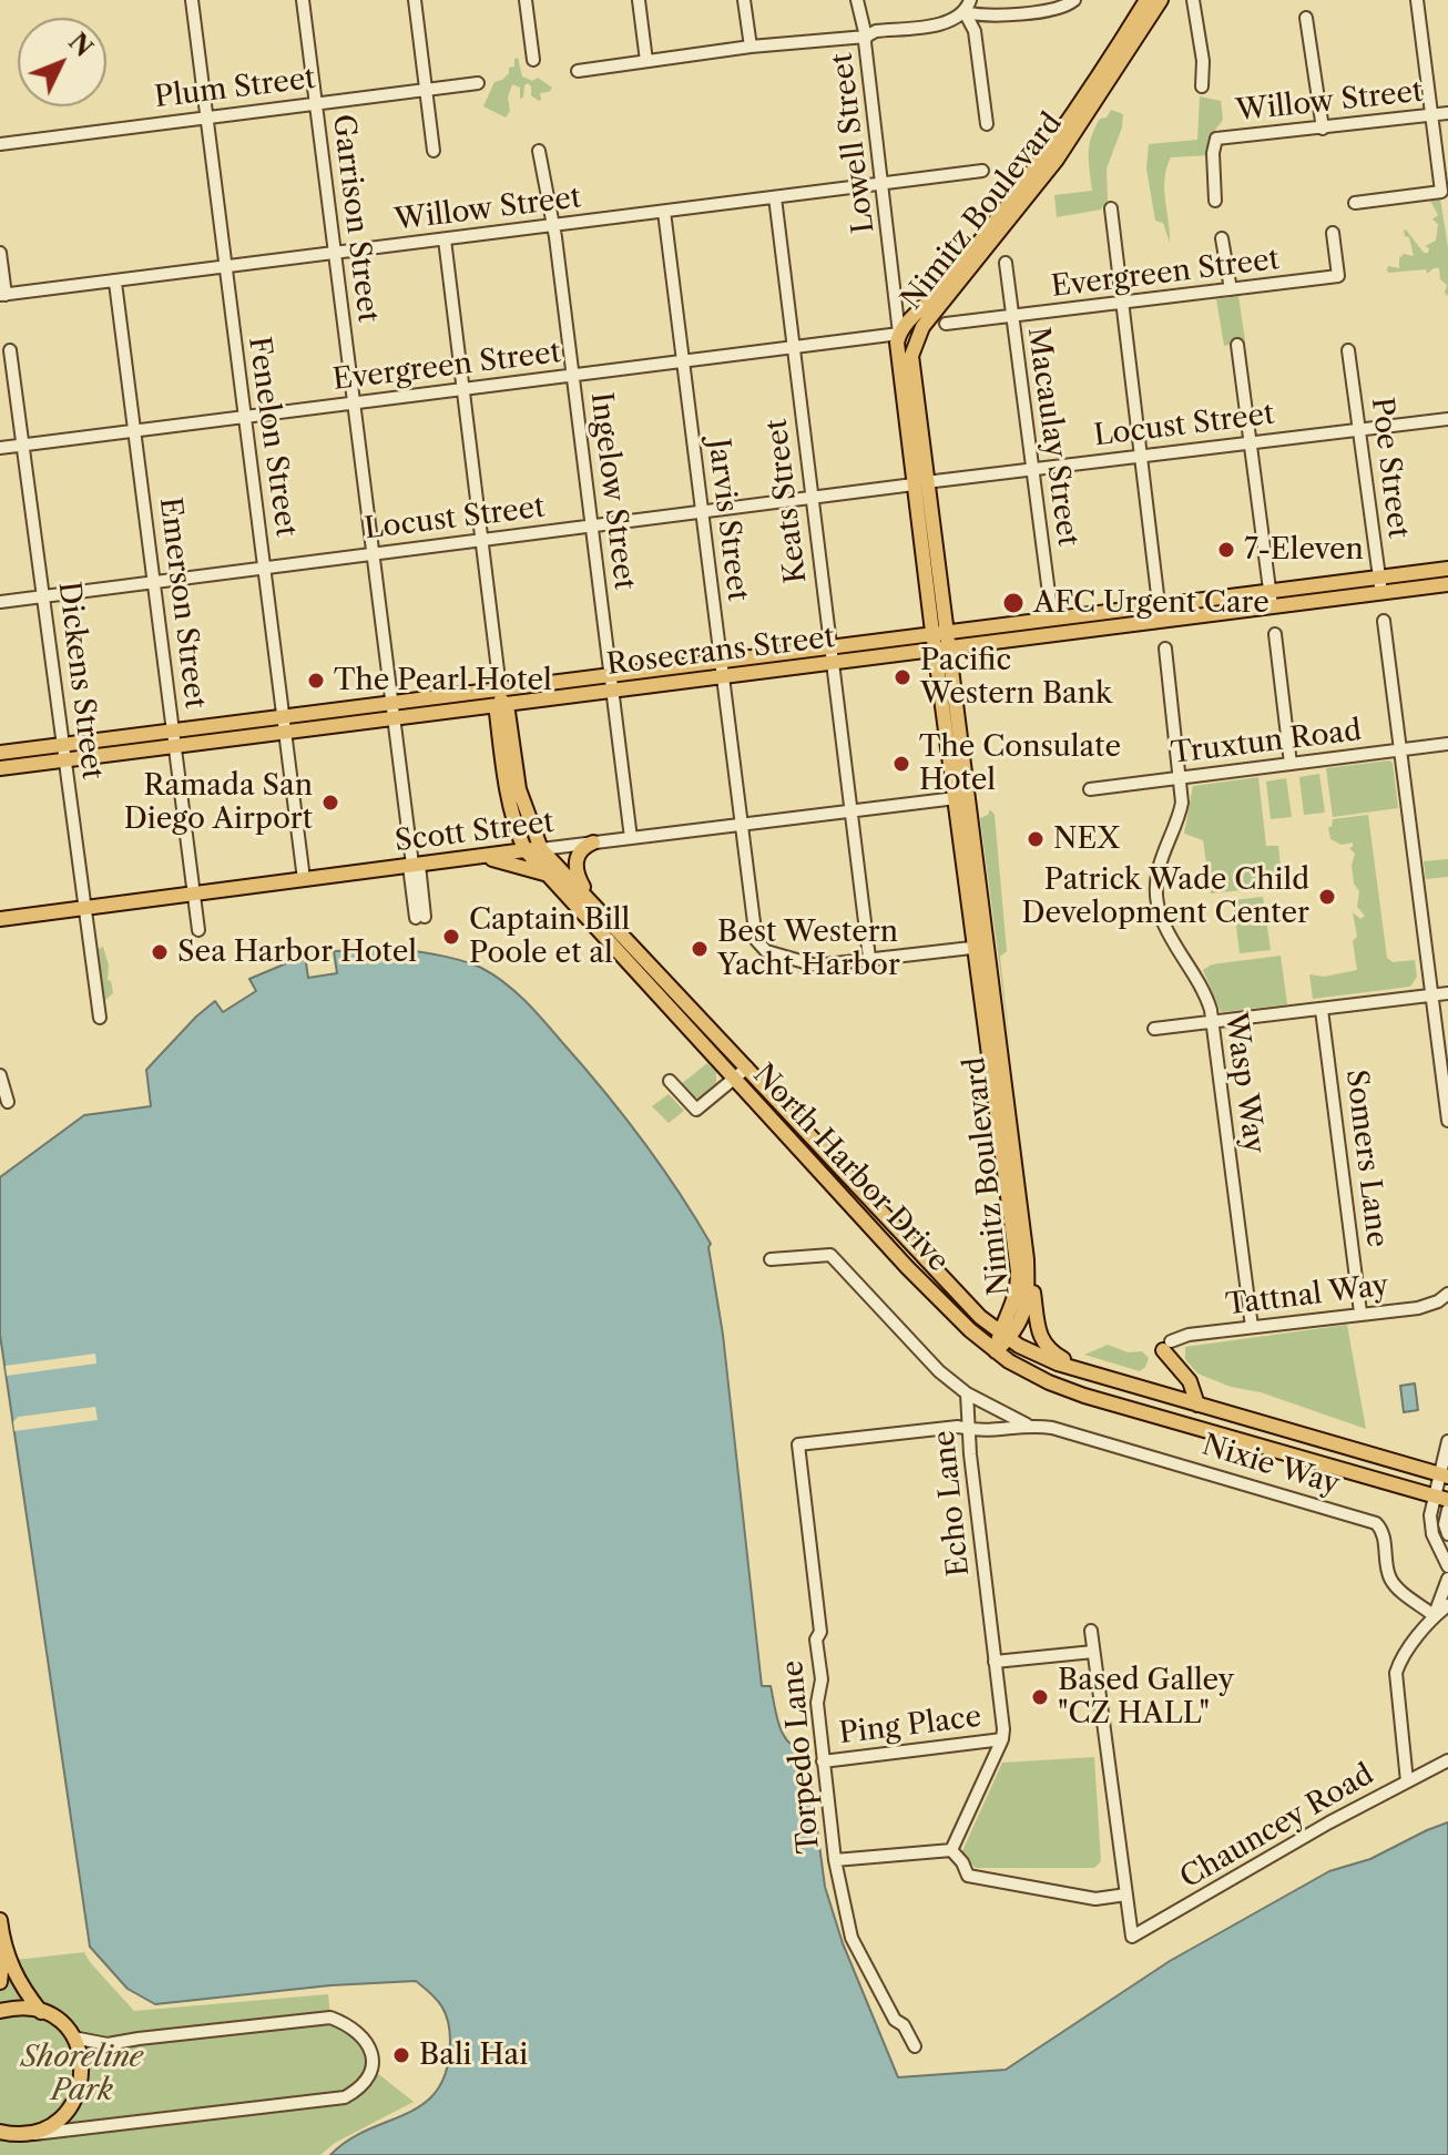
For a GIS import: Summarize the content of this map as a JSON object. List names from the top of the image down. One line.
{"streets":{"main road":["Nimitz Boulevard","Rosecrans Street","Scott Street","North Harbor Drive"],"street":["Plum Street","Willow Street","Lowell Street","Garrison Street","Evergreen Street","Locust Street","Fenelon Street","Macaulay Street","Poe Street","Ingelow Street","Keats Street","Jarvis Street","Emerson Street","Dickens Street","Truxtun Road","Wasp Way","Somers Lane","Tattnal Way","Nixie Way","Echo Lane","Ping Place","Torpedo Lane","Chauncey Road"]},"crossings":[["Plum Street","Garrison Street"],["Plum Street","Fenelon Street"],["Willow Street","Lowell Street"],["Willow Street","Garrison Street"],["Willow Street","Fenelon Street"],["Willow Street","Ingelow Street"],["Willow Street","Keats Street"],["Willow Street","Jarvis Street"],["Willow Street","Emerson Street"],["Lowell Street","Nimitz Boulevard"],["Lowell Street","Evergreen Street"],["Nimitz Boulevard","Evergreen Street"],["Nimitz Boulevard","Locust Street"],["Nimitz Boulevard","Rosecrans Street"],["Nimitz Boulevard","Scott Street"],["Nimitz Boulevard","North Harbor Drive"],["Garrison Street","Evergreen Street"],["Garrison Street","Locust Street"],["Garrison Street","Rosecrans Street"],["Garrison Street","Scott Street"],["Evergreen Street","Fenelon Street"],["Evergreen Street","Macaulay Street"],["Evergreen Street","Ingelow Street"],["Evergreen Street","Keats Street"],["Evergreen Street","Jarvis Street"],["Evergreen Street","Emerson Street"],["Evergreen Street","Dickens Street"],["Locust Street","Fenelon Street"],["Locust Street","Macaulay Street"],["Locust Street","Poe Street"],["Locust Street","Ingelow Street"],["Locust Street","Keats Street"],["Locust Street","Jarvis Street"],["Locust Street","Emerson Street"],["Locust Street","Dickens Street"],["Fenelon Street","Rosecrans Street"],["Fenelon Street","Scott Street"],["Macaulay Street","Rosecrans Street"],["Poe Street","Rosecrans Street"],["Ingelow Street","Rosecrans Street"],["Ingelow Street","Scott Street"],["Keats Street","Jarvis Street"],["Keats Street","Rosecrans Street"],["Keats Street","Scott Street"],["Jarvis Street","Rosecrans Street"],["Jarvis Street","Scott Street"],["Emerson Street","Rosecrans Street"],["Emerson Street","Scott Street"],["Rosecrans Street","Dickens Street"],["Rosecrans Street","North Harbor Drive"],["Dickens Street","Scott Street"],["Truxtun Road","Wasp Way"],["Scott Street","North Harbor Drive"],["Wasp Way","Tattnal Way"],["Somers Lane","Tattnal Way"],["Echo Lane","Ping Place"],["Echo Lane","Torpedo Lane"],["Ping Place","Torpedo Lane"]],"parks":["Shoreline Park"],"places":["7-Eleven","AFC Urgent Care","Pacific Western Bank","The Pearl Hotel","The Consulate Hotel","Ramada San Diego Airport","NEX","Patrick Wade Child Development Center","Captain Bill Poole et al","Best Western Yacht Harbor","Sea Harbor Hotel","Based Galley \"CZ HALL\"","Bali Hai"],"north":"top right"}
